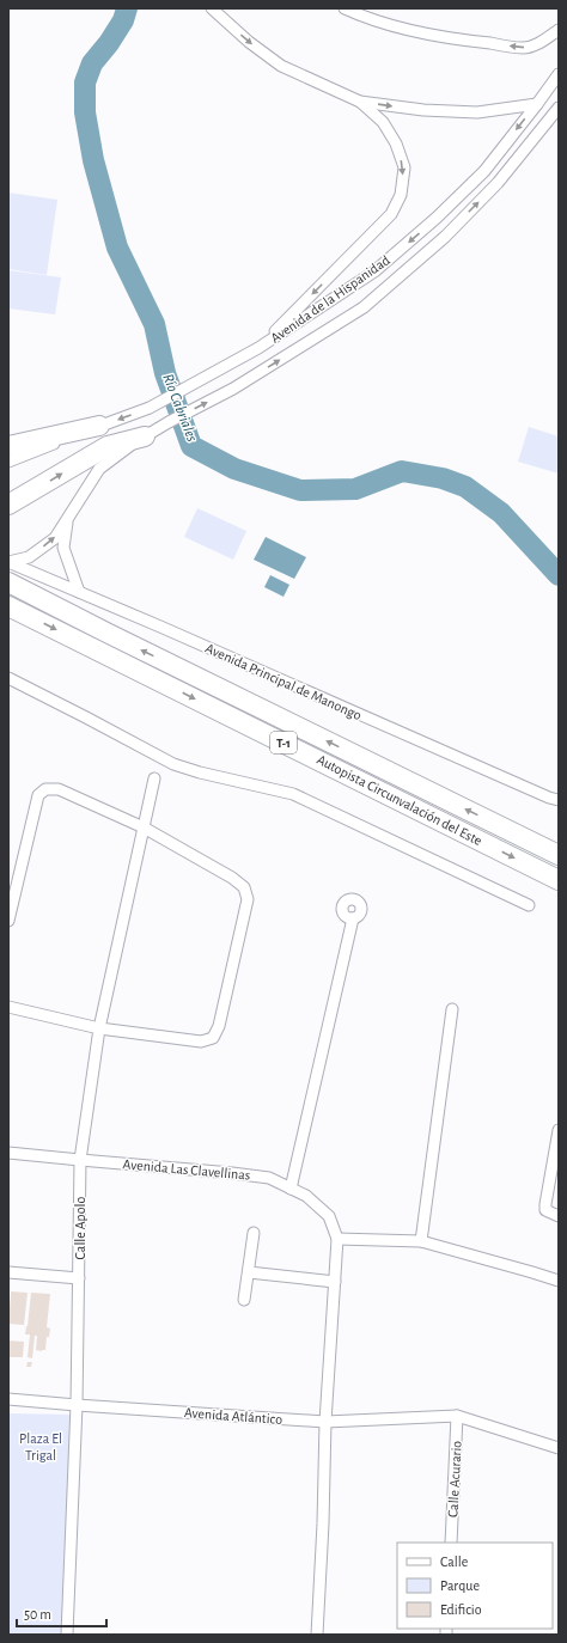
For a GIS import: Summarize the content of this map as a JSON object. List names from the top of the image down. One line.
{"streets":{"highway":["T-1","Autopista Circunvalación del Este"],"street":["Avenida de la Hispanidad","Avenida Principal de Manongo","Avenida Las Clavellinas","Calle Apolo","Avenida Atlántico","Calle Acurario"]},"crossings":[["Avenida de la Hispanidad","Avenida Principal de Manongo"],["Avenida Las Clavellinas","Calle Apolo"],["Calle Apolo","Avenida Atlántico"],["Avenida Atlántico","Calle Acurario"]],"water":["Río Cabriales"],"parks":["Plaza El Trigal"],"legend":["Calle","Parque","Edificio"],"scale_bar":"50 m"}
